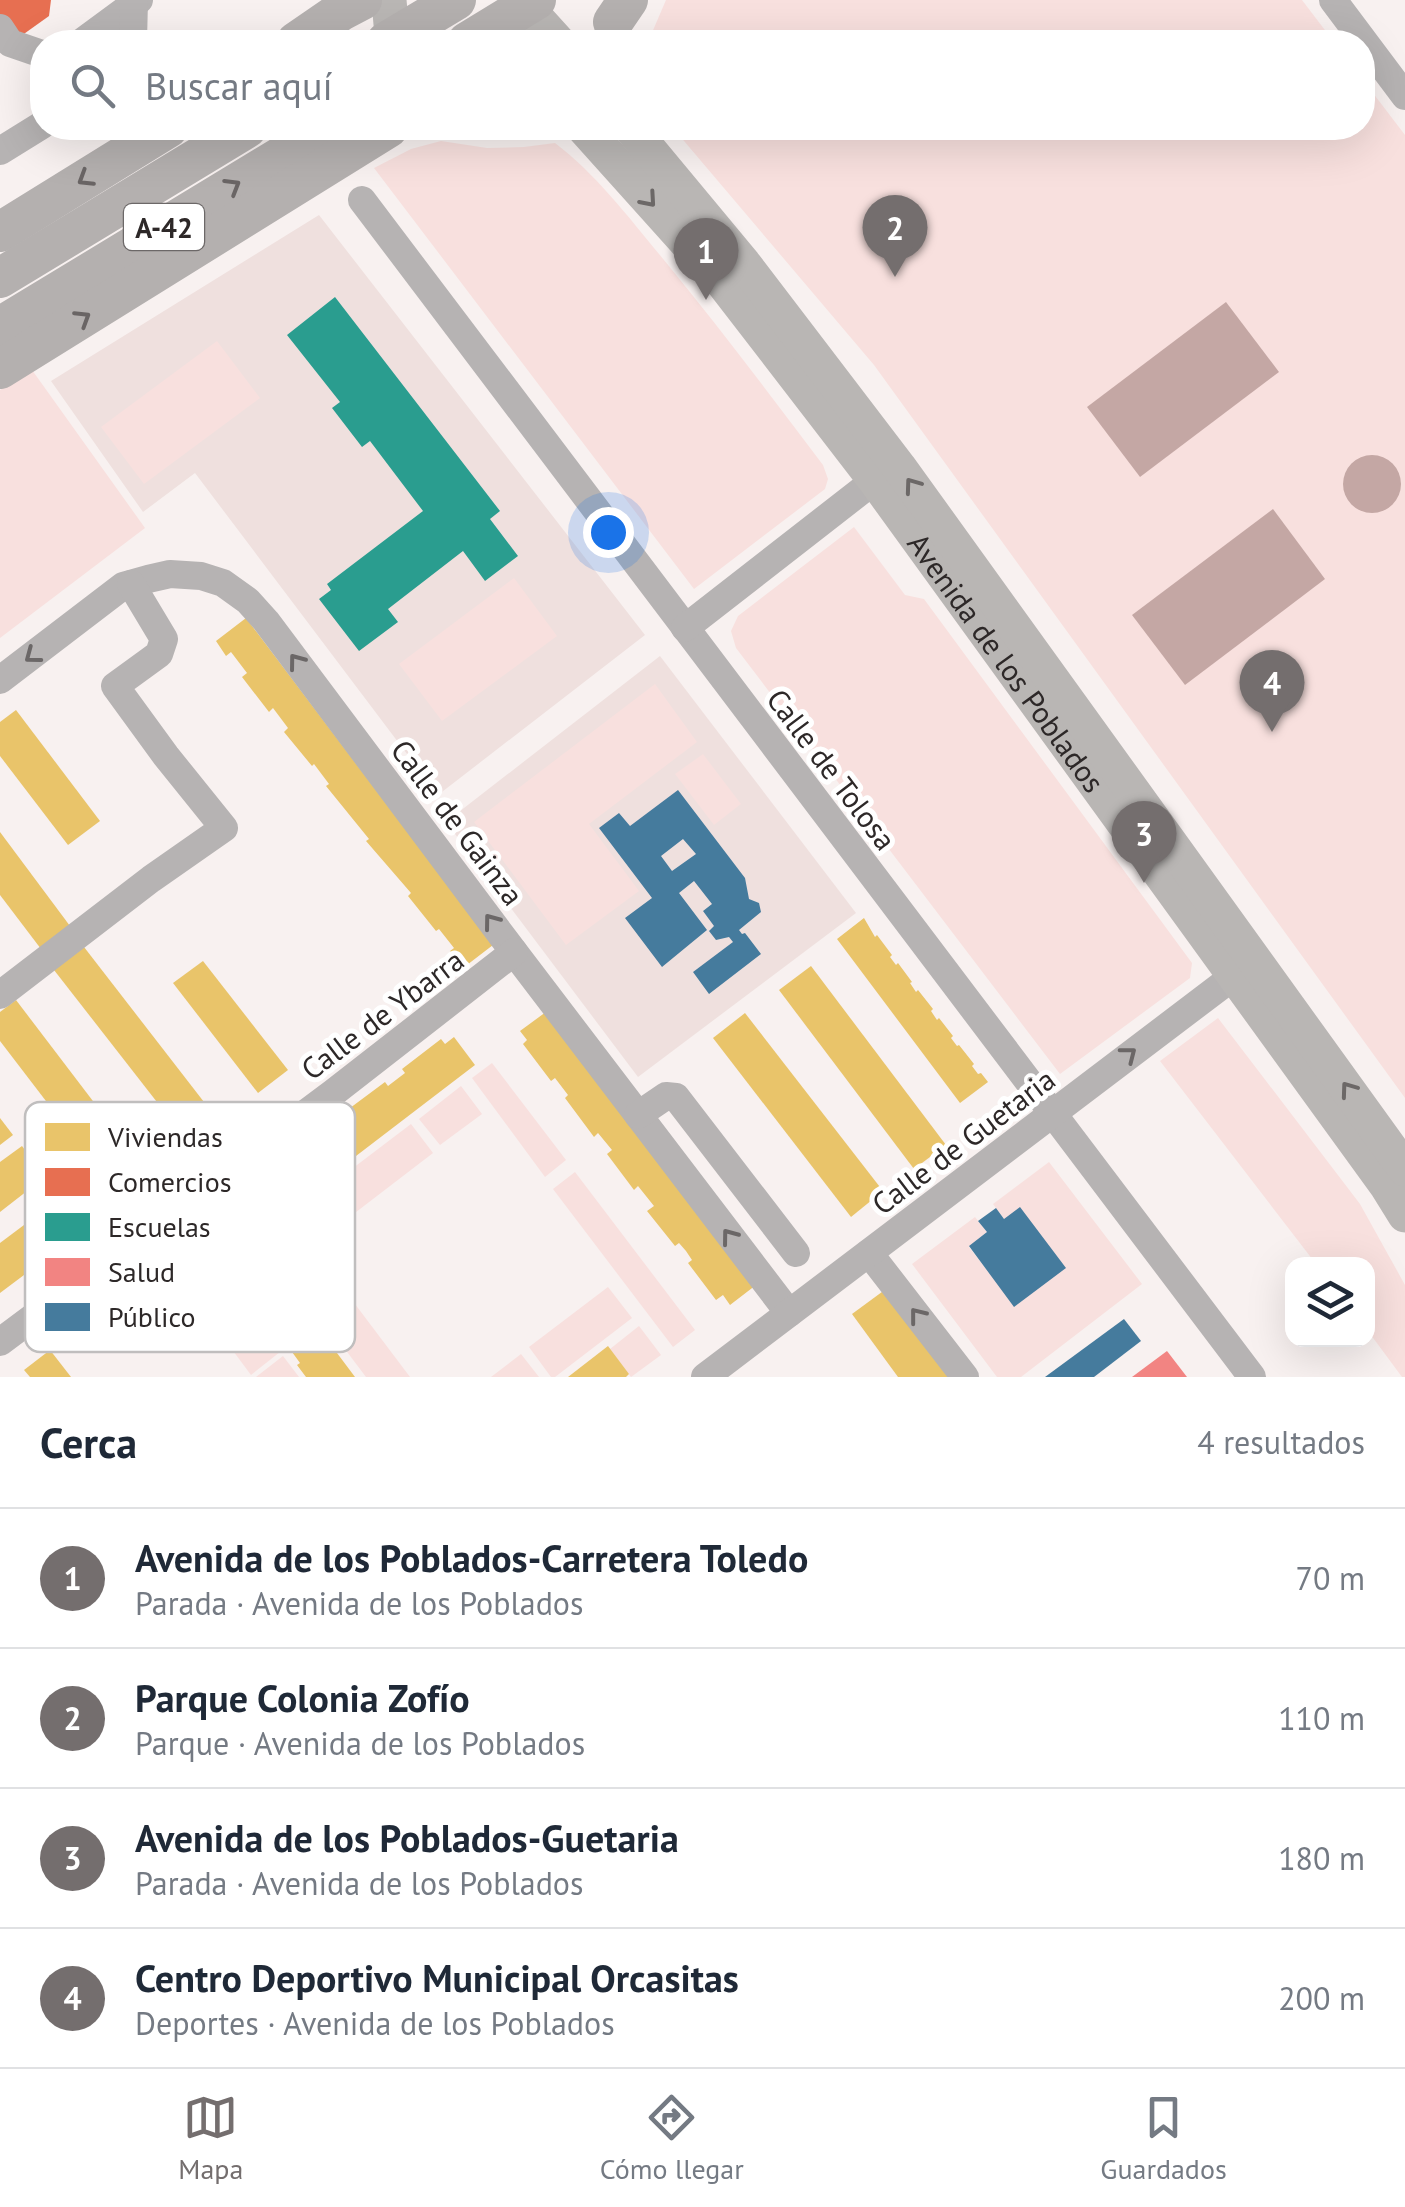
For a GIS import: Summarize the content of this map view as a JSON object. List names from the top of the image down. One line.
{"streets":{"highway":["A-42"],"main road":["Avenida de los Poblados"],"street":["Calle de Tolosa","Calle de Gainza","Calle de Ybarra","Calle de Guetaria"]},"crossings":[["Avenida de los Poblados","Calle de Guetaria"],["Calle de Tolosa","Calle de Guetaria"],["Calle de Gainza","Calle de Ybarra"],["Calle de Gainza","Calle de Guetaria"]],"one_way":["Calle de Gainza","Calle de Guetaria"],"legend":["Viviendas","Comercios","Escuelas","Salud","Público"],"page":{"search":"Buscar aquí","pins":["2","1","4","3"],"heading":["Cerca","4 resultados"],"list":[{"mark":"1","name":"Avenida de los Poblados-Carretera Toledo","note":"Parada · Avenida de los Poblados","value":"70 m"},{"mark":"2","name":"Parque Colonia Zofío","note":"Parque · Avenida de los Poblados","value":"110 m"},{"mark":"3","name":"Avenida de los Poblados-Guetaria","note":"Parada · Avenida de los Poblados","value":"180 m"},{"mark":"4","name":"Centro Deportivo Municipal Orcasitas","note":"Deportes · Avenida de los Poblados","value":"200 m"}],"nav":["Mapa","Cómo llegar","Guardados"]}}
